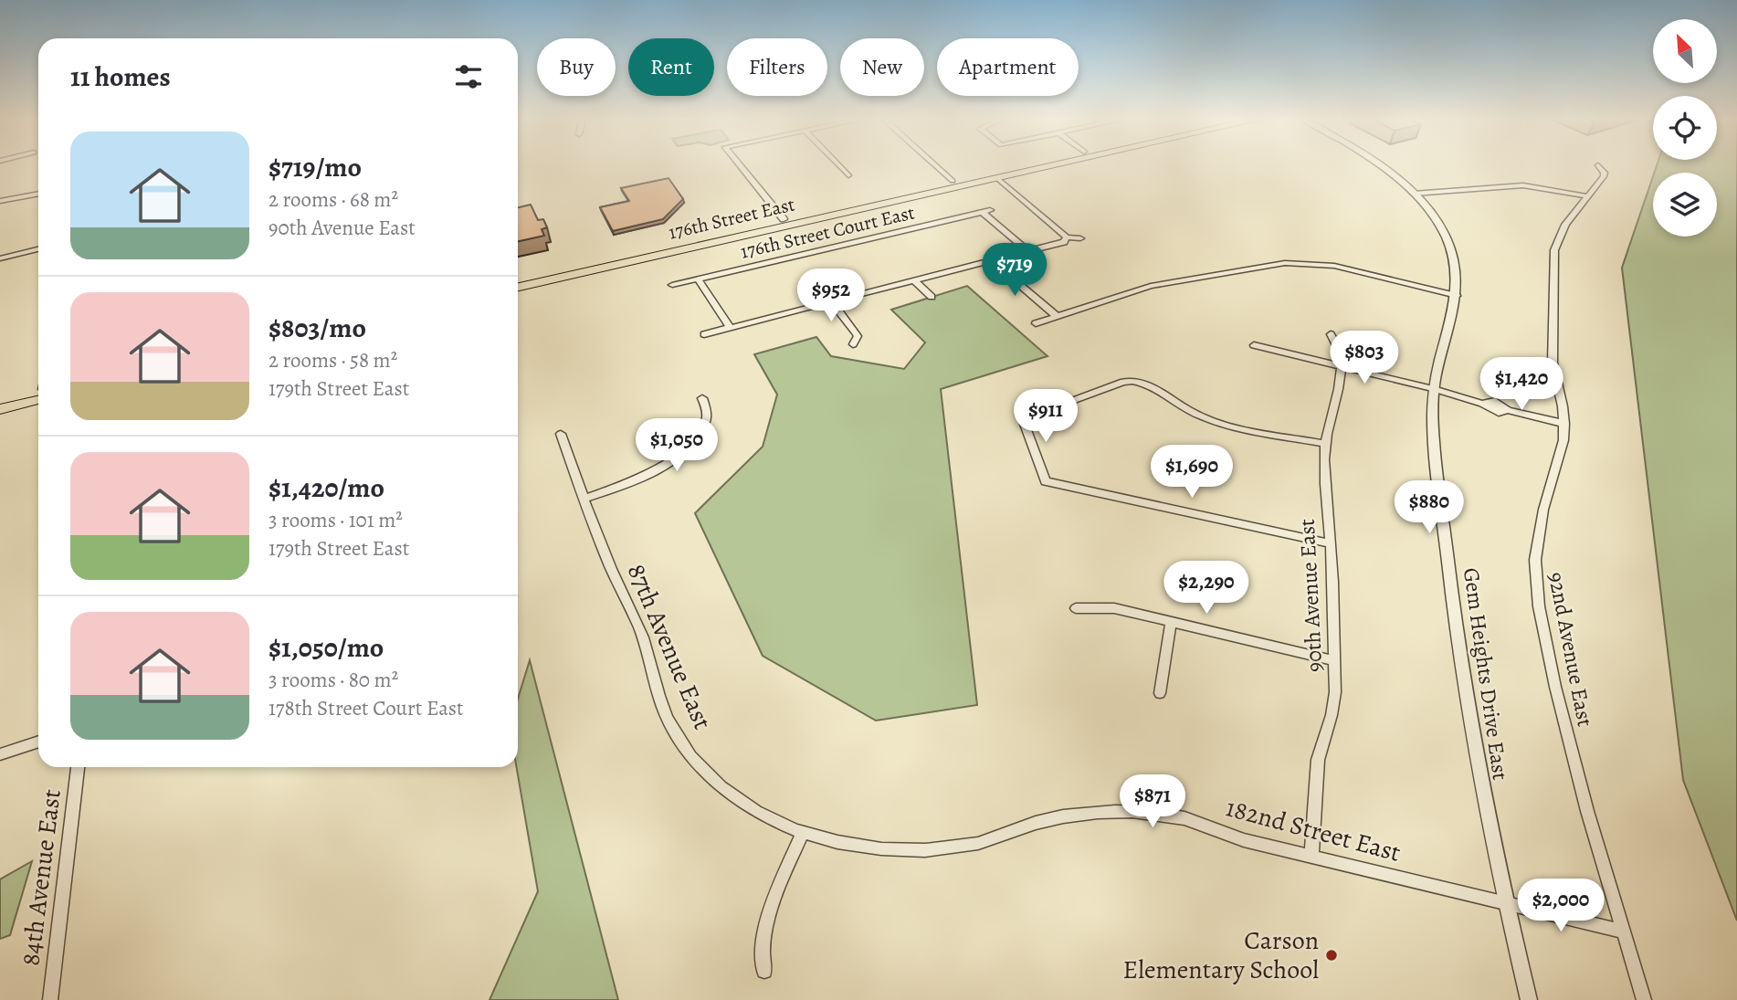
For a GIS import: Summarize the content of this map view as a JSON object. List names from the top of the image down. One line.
{"streets":{"main road":["176th Street East"],"street":["176th Street Court East","90th Avenue East","87th Avenue East","92nd Avenue East","Gem Heights Drive East","182nd Street East","84th Avenue East"]},"crossings":[["90th Avenue East","182nd Street East"],["87th Avenue East","182nd Street East"],["92nd Avenue East","182nd Street East"],["Gem Heights Drive East","182nd Street East"]],"places":["Carson Elementary School"],"north":"top left","page":{"chip":["Buy","Rent","Filters","New","Apartment"],"heading":"11 homes","list":[{"name":"$719/mo","note":"2 rooms · 68 m² · 90th Avenue East"},{"name":"$803/mo","note":"2 rooms · 58 m² · 179th Street East"},{"name":"$1,420/mo","note":"3 rooms · 101 m² · 179th Street East"},{"name":"$1,050/mo","note":"3 rooms · 80 m² · 178th Street Court East"}],"price":["$719","$952","$803","$1,420","$911","$1,050","$1,690","$880","$2,290","$871","$2,000"]}}
